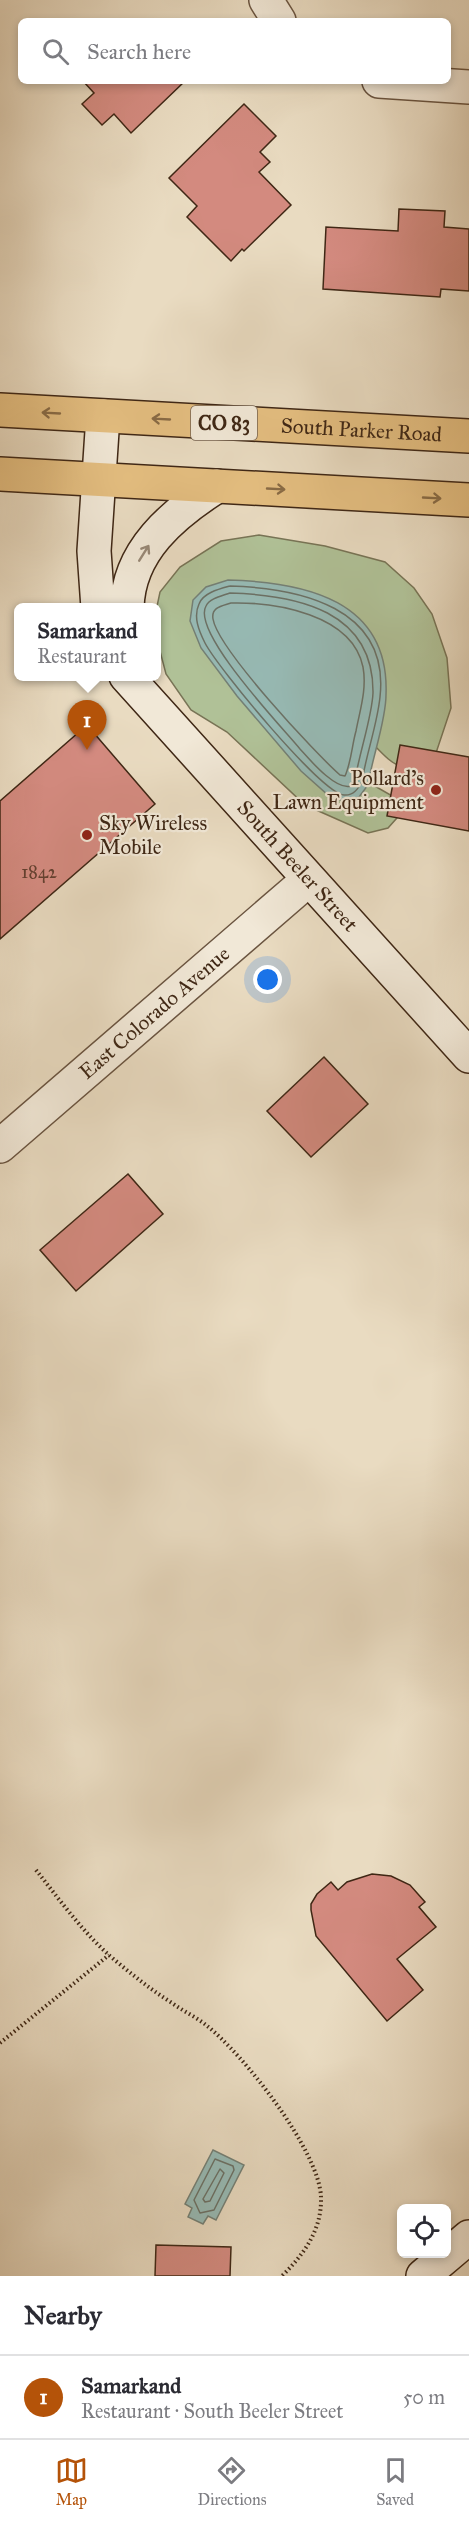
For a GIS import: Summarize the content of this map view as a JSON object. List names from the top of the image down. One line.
{"streets":{"main road":["CO 83","South Parker Road"],"street":["South Beeler Street","East Colorado Avenue"]},"crossings":[["South Beeler Street","East Colorado Avenue"]],"places":["Pollard's Lawn Equipment","Sky Wireless Mobile"],"house_numbers":["1842"],"page":{"search":"Search here","popup":["Samarkand","Restaurant"],"pins":"1","heading":"Nearby","list":[{"mark":"1","name":"Samarkand","note":"Restaurant · South Beeler Street","value":"50 m"}],"nav":["Map","Directions","Saved"]}}
